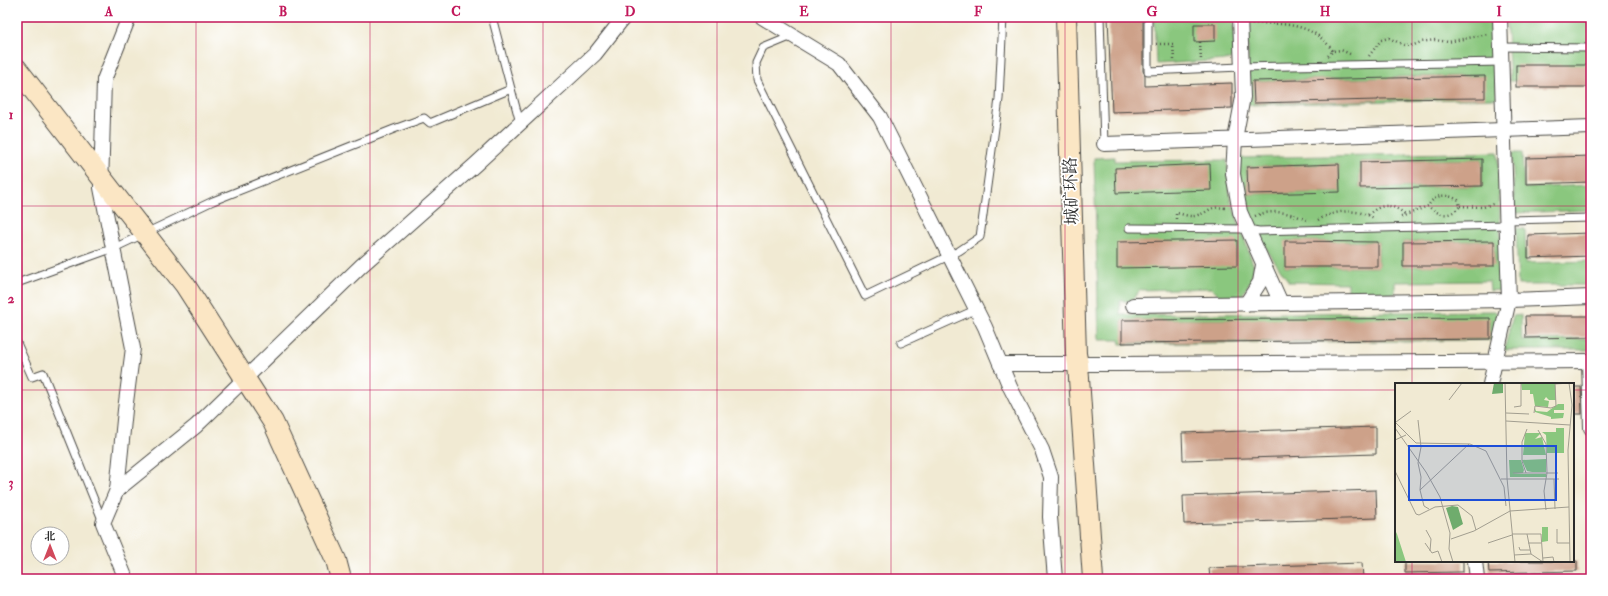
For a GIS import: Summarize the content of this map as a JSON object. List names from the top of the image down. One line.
{"streets":{"street":["城矿环路"]},"north":"top","grid":{"columns":["A","B","C","D","E","F","G","H","I"],"rows":["1","2","3"]}}
